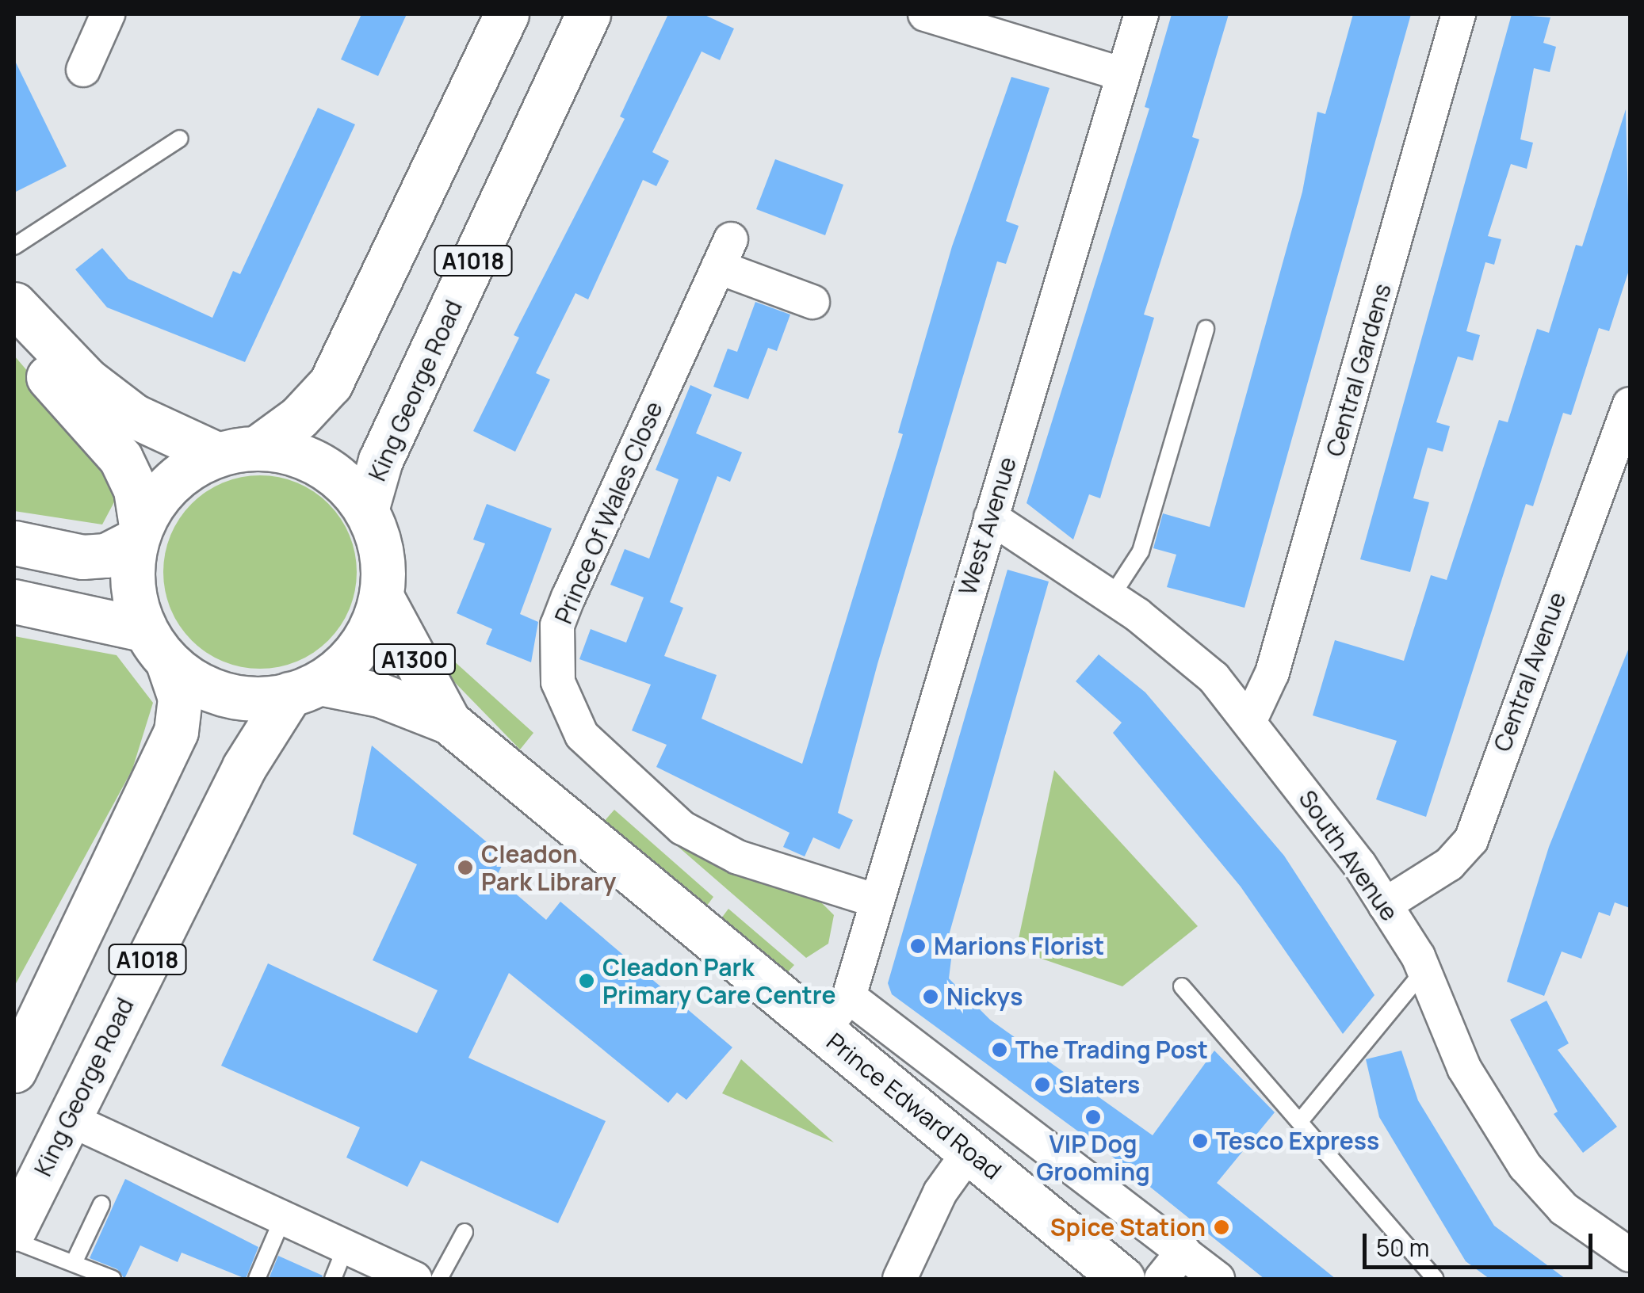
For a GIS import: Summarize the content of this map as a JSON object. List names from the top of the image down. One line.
{"streets":{"main road":["A1018","King George Road","A1300","Prince Edward Road"],"street":["Central Gardens","Prince Of Wales Close","West Avenue","Central Avenue","South Avenue"]},"crossings":[["A1018","King George Road"],["A1018","Prince Edward Road"],["Central Gardens","South Avenue"],["King George Road","Prince Edward Road"],["Prince Of Wales Close","West Avenue"],["West Avenue","South Avenue"],["West Avenue","Prince Edward Road"],["Central Avenue","South Avenue"]],"places":["Cleadon Park Library","Marions Florist","Cleadon Park Primary Care Centre","Nickys","The Trading Post","Slaters","VIP Dog Grooming","Tesco Express","Spice Station"],"scale_bar":"50 m"}
